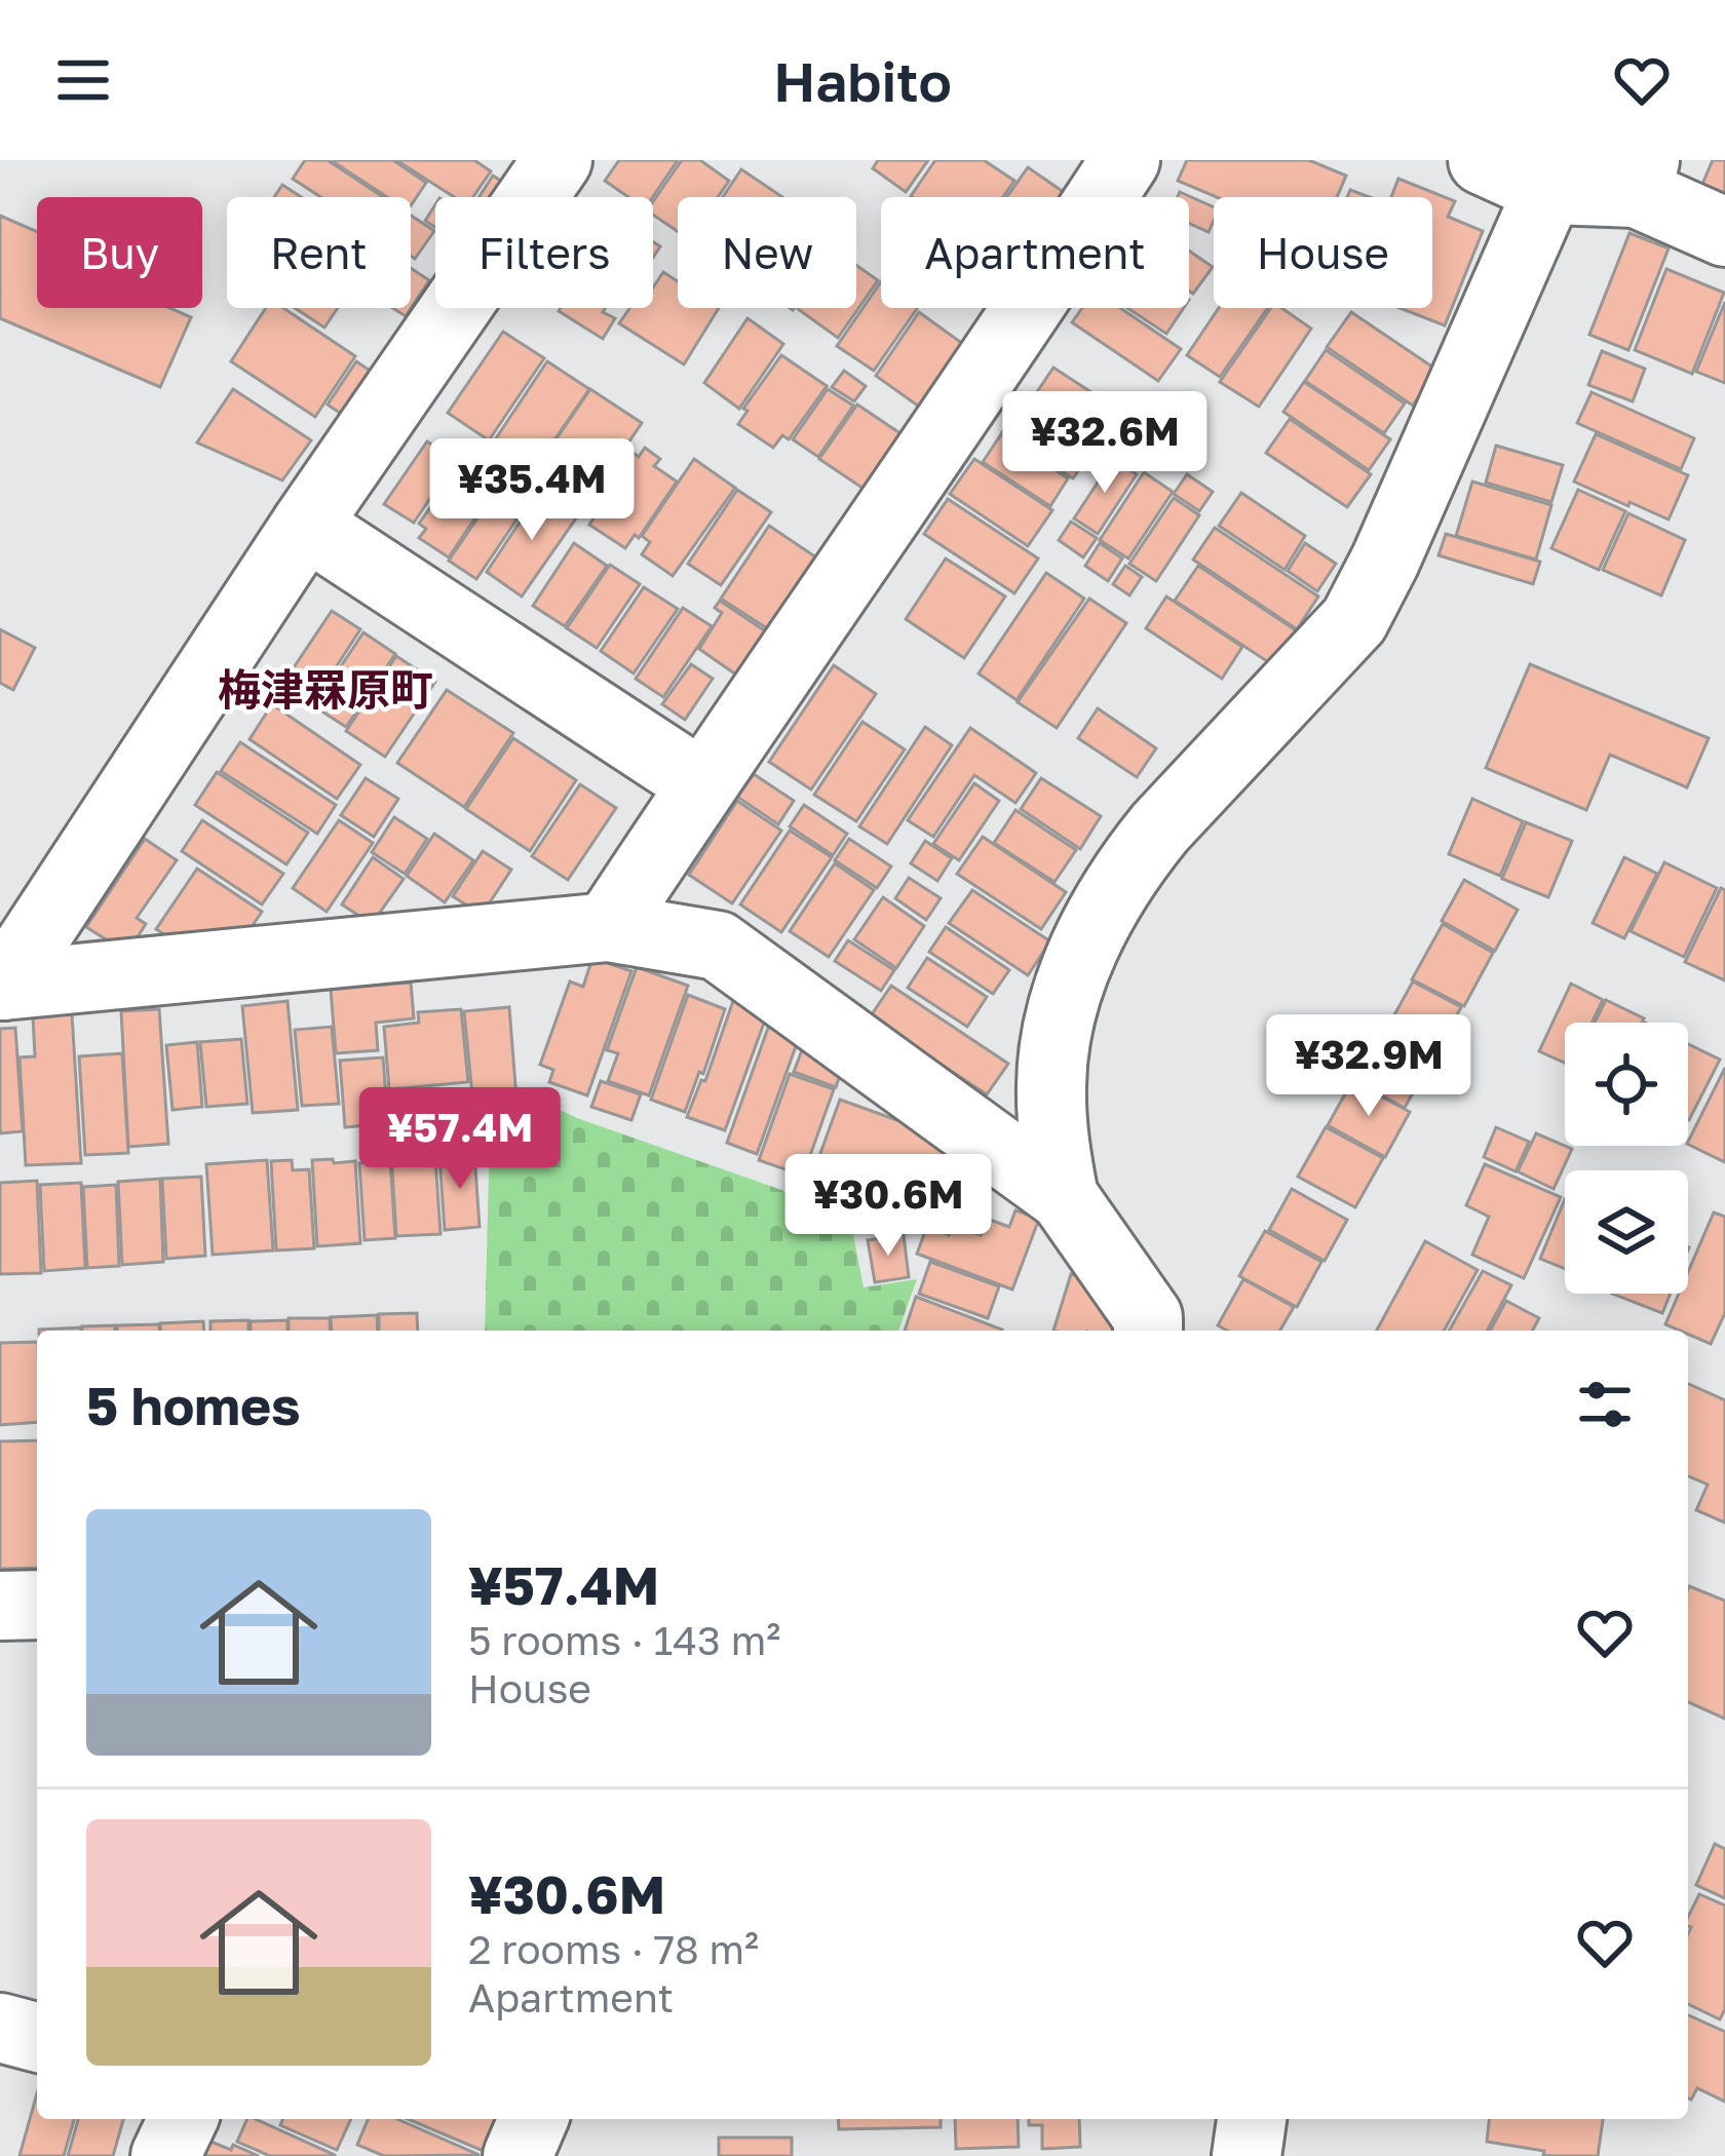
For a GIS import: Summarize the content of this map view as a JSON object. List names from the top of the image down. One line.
{"districts":["梅津罧原町"],"page":{"header":"Habito","chip":["Buy","Rent","Filters","New","Apartment","House"],"price":["¥32.6M","¥35.4M","¥32.9M","¥57.4M","¥30.6M"],"heading":"5 homes","list":[{"name":"¥57.4M","note":"5 rooms · 143 m² · House"},{"name":"¥30.6M","note":"2 rooms · 78 m² · Apartment"}]}}
